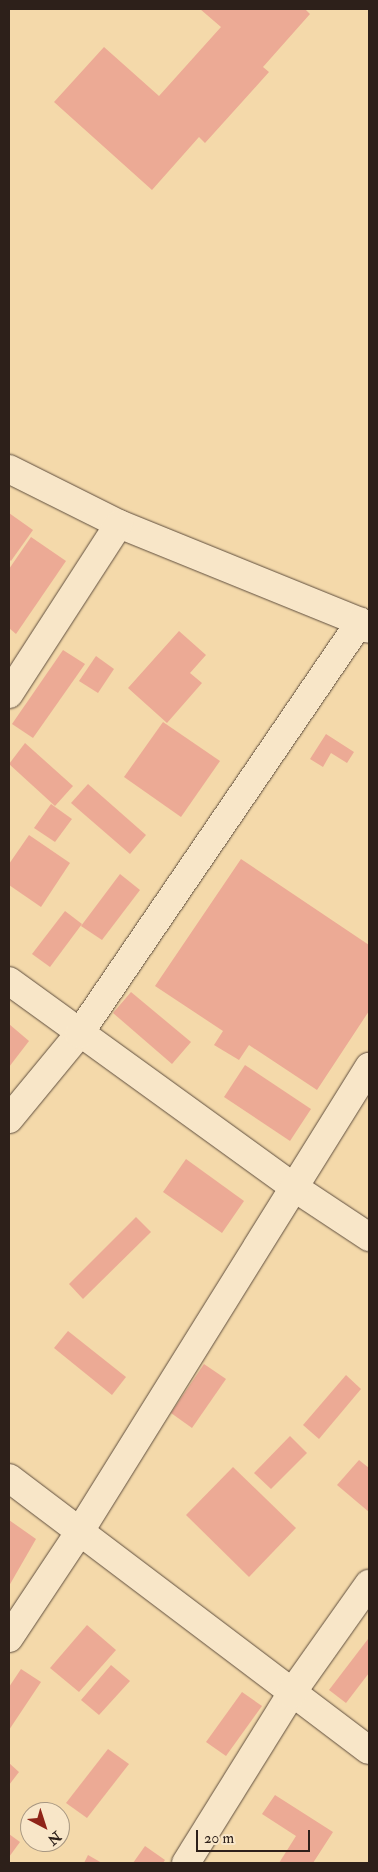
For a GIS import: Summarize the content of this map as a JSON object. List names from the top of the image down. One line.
{"scale_bar":"20 m","north":"bottom right"}
